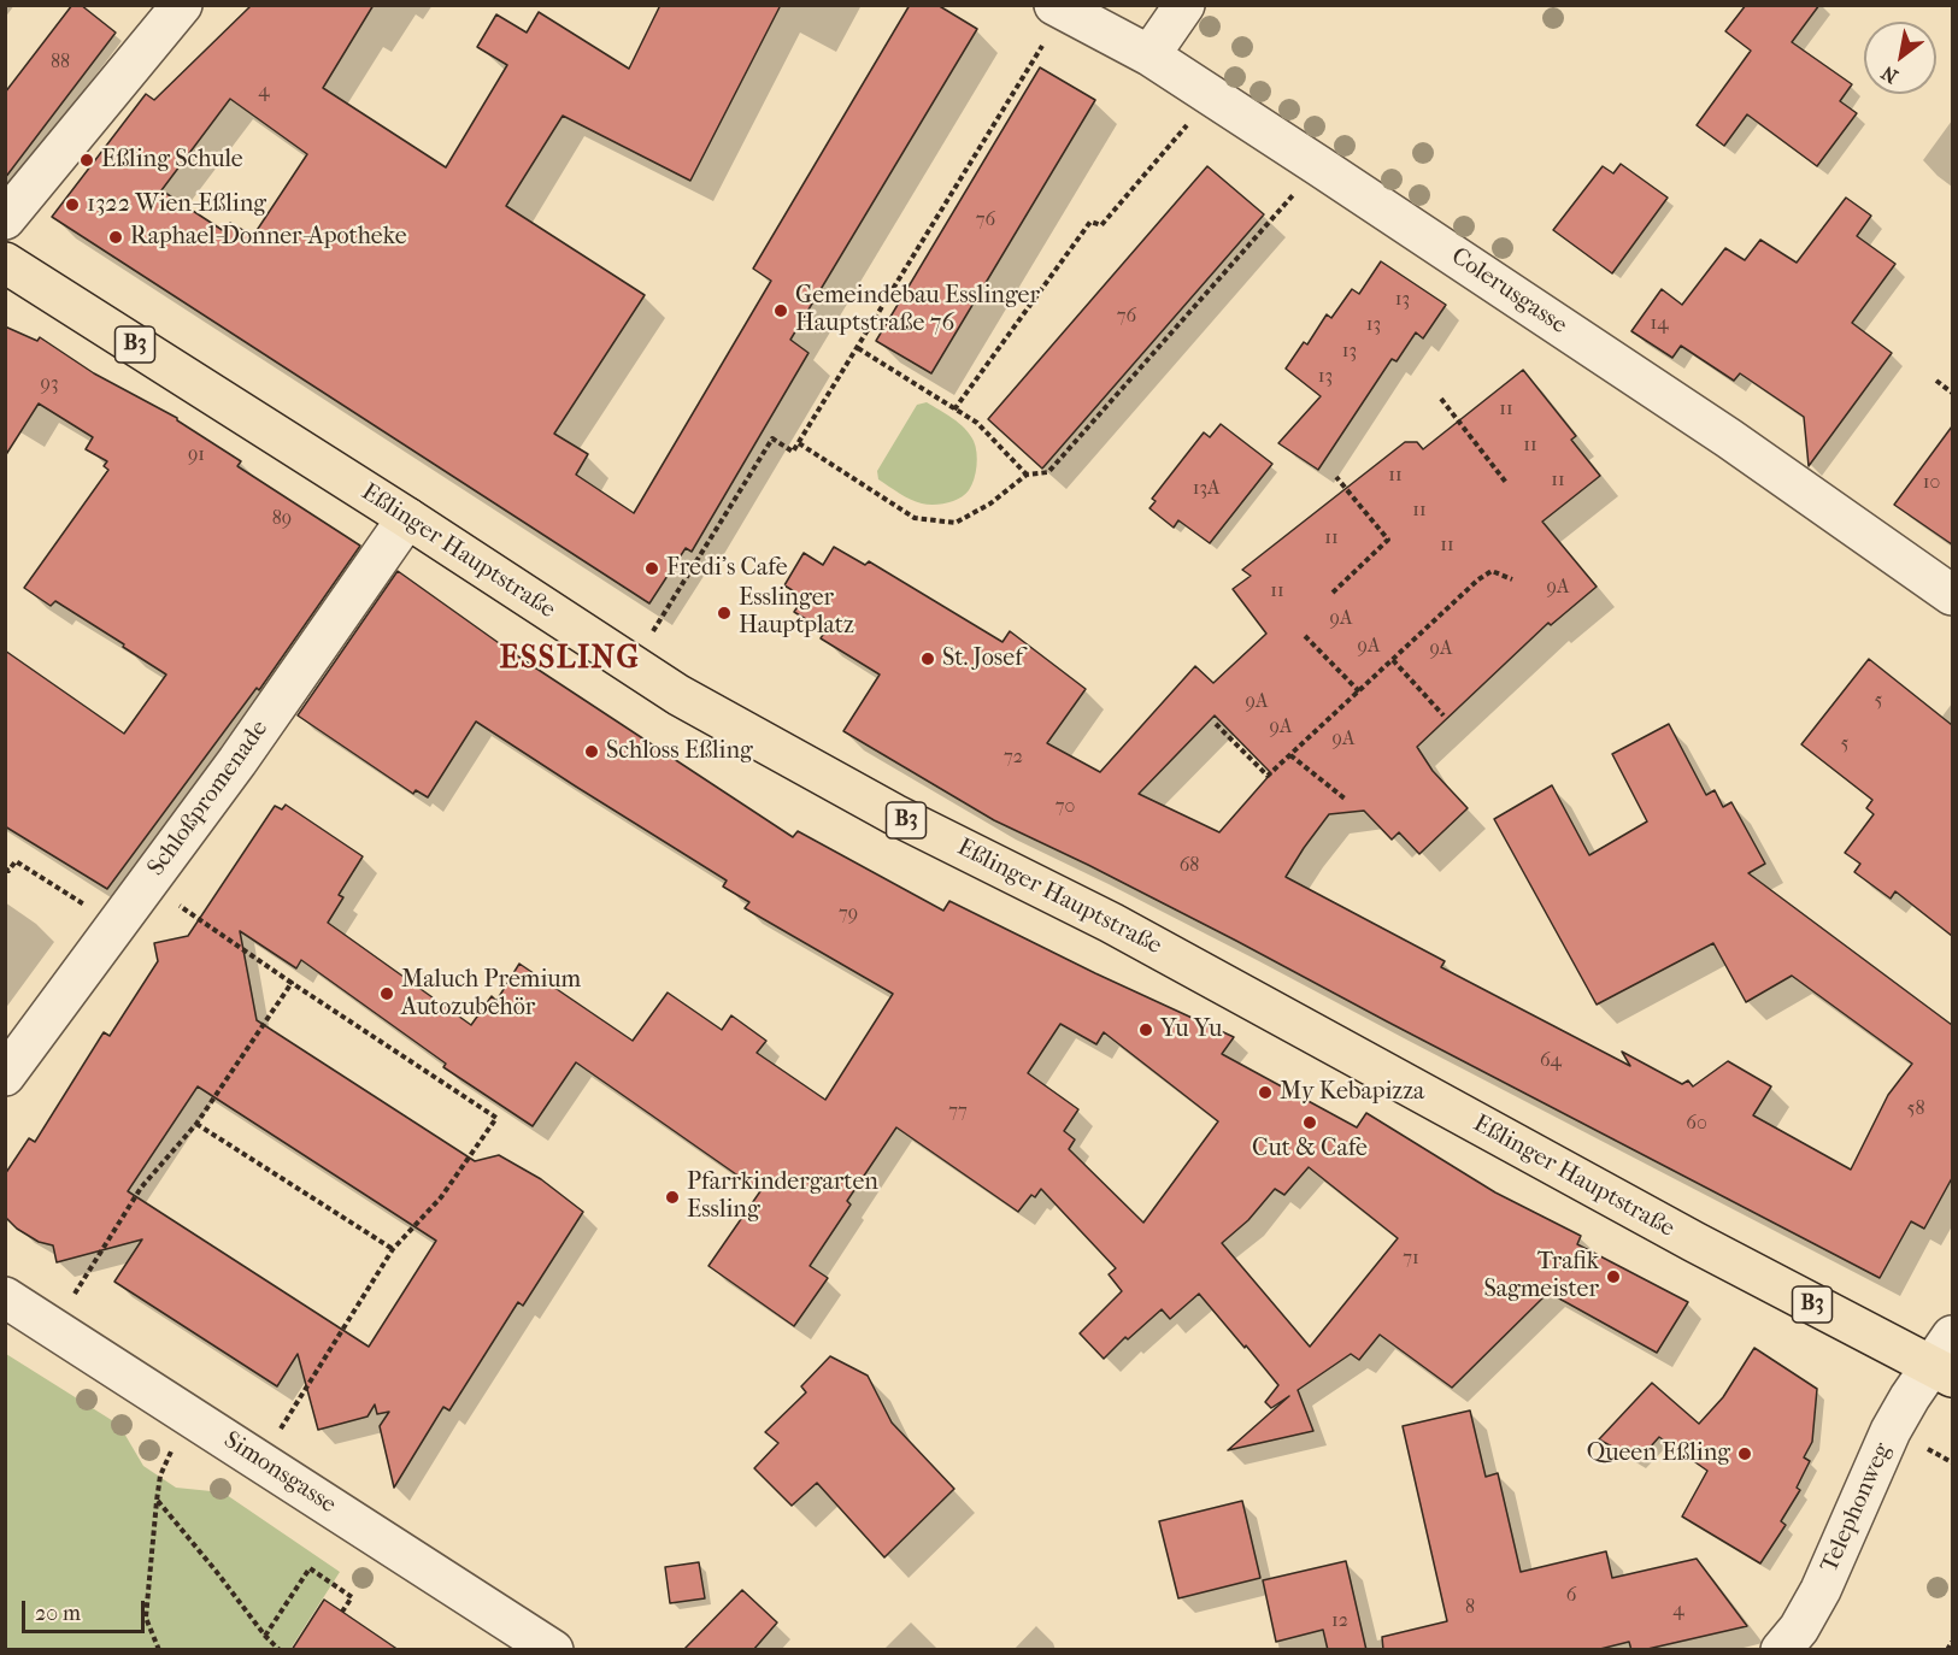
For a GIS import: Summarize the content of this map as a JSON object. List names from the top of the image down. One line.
{"streets":{"main road":["B3","Eßlinger Hauptstraße"],"street":["Colerusgasse","Schloßpromenade","Simonsgasse","Telephonweg"]},"crossings":[["Eßlinger Hauptstraße","Schloßpromenade"],["Eßlinger Hauptstraße","Telephonweg"]],"districts":["ESSLING"],"places":["Eßling Schule","1322 Wien-Eßling","Raphael-Donner-Apotheke","Gemeindebau Esslinger Hauptstraße 76","Fredi's Cafe","Esslinger Hauptplatz","St. Josef","Schloss Eßling","Maluch Premium Autozubehör","Yu Yu","My Kebapizza","Cut & Cafe","Pfarrkindergarten Essling","Trafik Sagmeister","Queen Eßling"],"house_numbers":["88","4","76","13","76","14","13","13","13","93","11","11","91","11","11","10","13A","11","89","11","11","9A","11","9A","9A","9A","5","9A","9A","9A","5","72","70","68","79","64","58","77","60","71","6","8","4","12"],"scale_bar":"20 m","north":"bottom left"}
